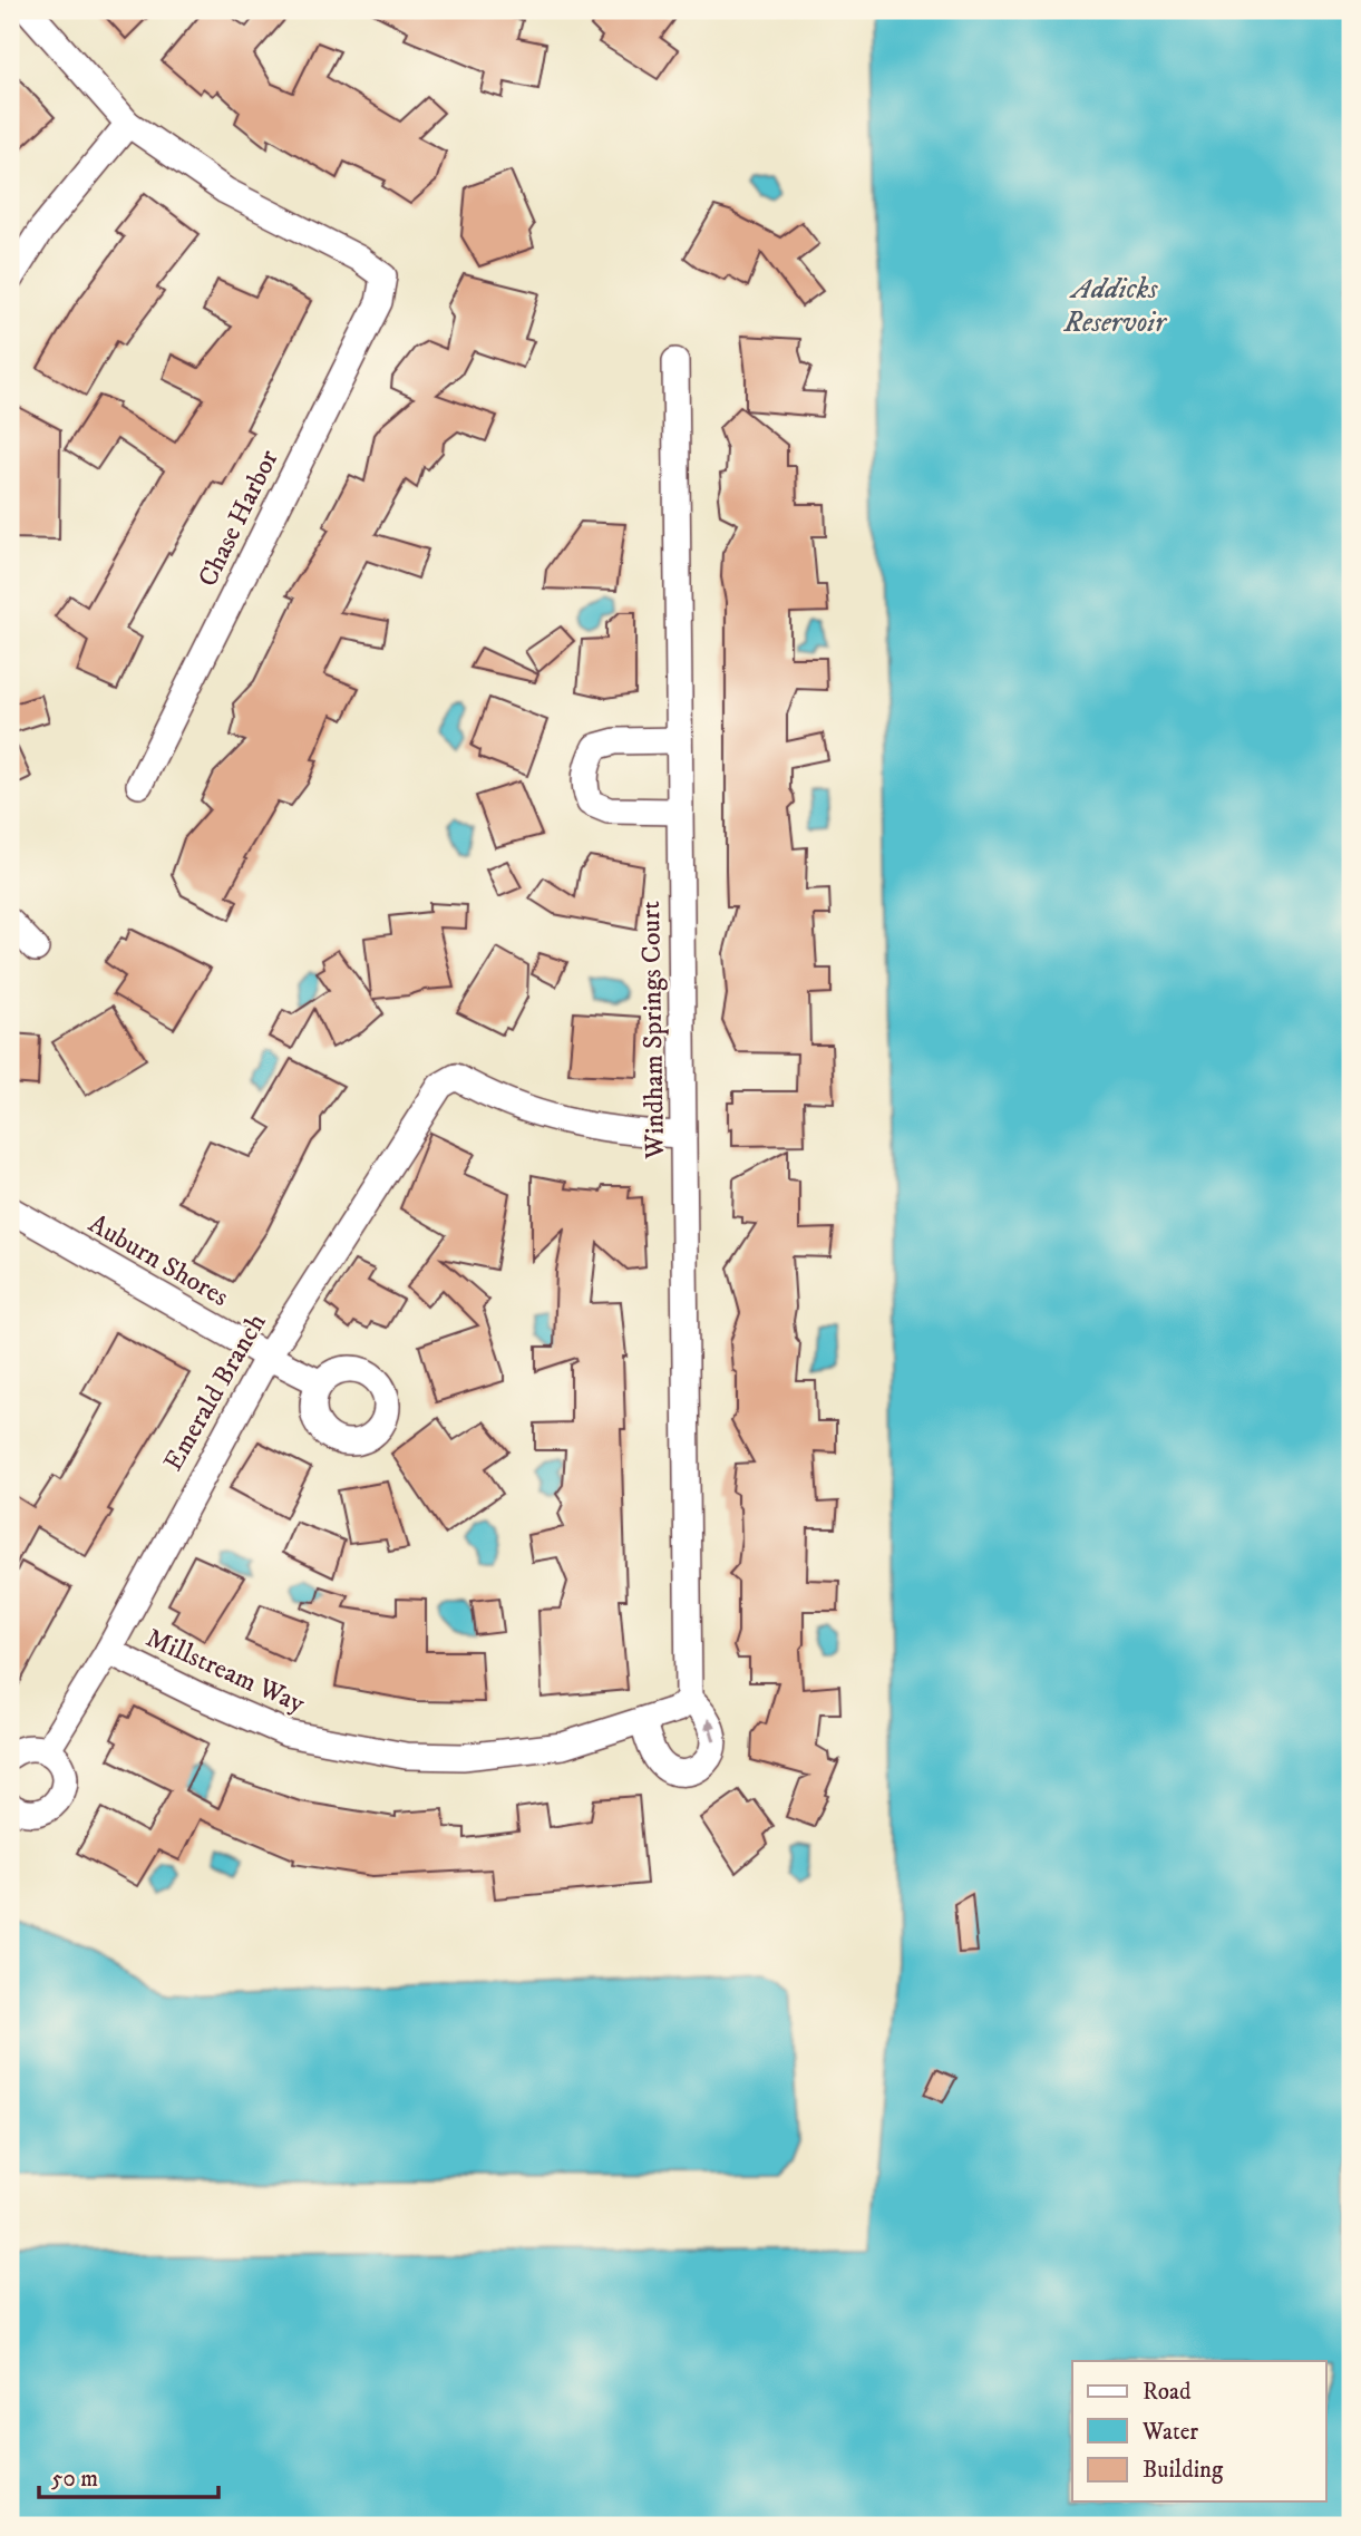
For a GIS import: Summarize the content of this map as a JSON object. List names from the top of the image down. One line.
{"streets":{"street":["Chase Harbor","Windham Springs Court","Auburn Shores","Emerald Branch","Millstream Way"]},"crossings":[["Windham Springs Court","Emerald Branch"],["Windham Springs Court","Millstream Way"],["Auburn Shores","Emerald Branch"],["Emerald Branch","Millstream Way"]],"water":["Addicks Reservoir"],"legend":["Road","Water","Building"],"scale_bar":"50 m"}
